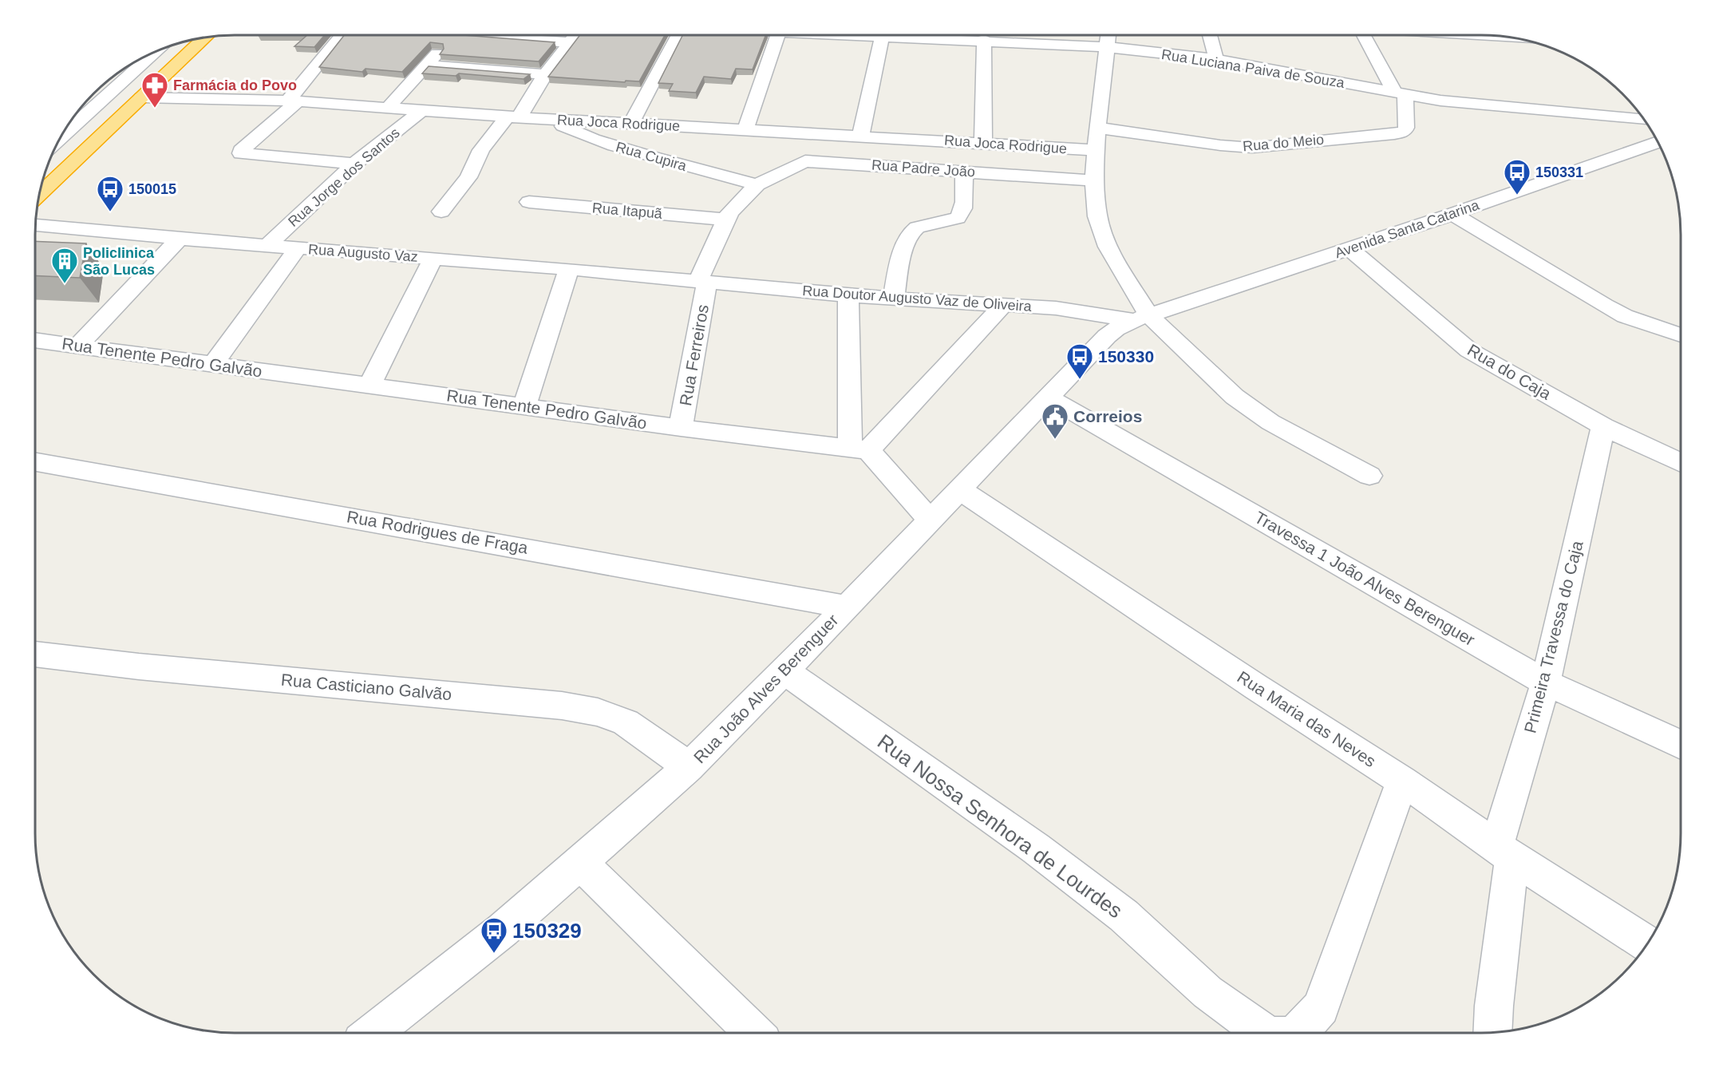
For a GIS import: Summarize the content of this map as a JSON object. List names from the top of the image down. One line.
{"streets":{"street":["Rua Luciana Paiva de Souza","Rua Joca Rodrigue","Rua do Meio","Rua Cupira","Rua Padre João","Rua Jorge dos Santos","Rua Itapuã","Avenida Santa Catarina","Rua Augusto Vaz","Rua Doutor Augusto Vaz de Oliveira","Rua Ferreiros","Rua Tenente Pedro Galvão","Rua do Caja","Rua Rodrigues de Fraga","Travessa 1 João Alves Berenguer","Primeira Travessa do Caja","Rua Casticiano Galvão","Rua João Alves Berenguer","Rua Maria das Neves","Rua Nossa Senhora de Lourdes"]},"crossings":[["Rua Luciana Paiva de Souza","Rua do Meio"],["Rua Joca Rodrigue","Rua Cupira"],["Rua Joca Rodrigue","Rua Jorge dos Santos"],["Rua Cupira","Rua Padre João"],["Rua Padre João","Rua Itapuã"],["Rua Padre João","Rua Ferreiros"],["Rua Jorge dos Santos","Rua Augusto Vaz"],["Rua Itapuã","Rua Ferreiros"],["Avenida Santa Catarina","Rua Doutor Augusto Vaz de Oliveira"],["Avenida Santa Catarina","Rua do Caja"],["Avenida Santa Catarina","Rua João Alves Berenguer"],["Rua Augusto Vaz","Rua Doutor Augusto Vaz de Oliveira"],["Rua Augusto Vaz","Rua Ferreiros"],["Rua Doutor Augusto Vaz de Oliveira","Rua Ferreiros"],["Rua Doutor Augusto Vaz de Oliveira","Rua João Alves Berenguer"],["Rua Ferreiros","Rua Tenente Pedro Galvão"],["Rua do Caja","Primeira Travessa do Caja"],["Rua Rodrigues de Fraga","Rua João Alves Berenguer"],["Travessa 1 João Alves Berenguer","Primeira Travessa do Caja"],["Travessa 1 João Alves Berenguer","Rua João Alves Berenguer"],["Primeira Travessa do Caja","Rua Maria das Neves"],["Rua Casticiano Galvão","Rua João Alves Berenguer"],["Rua João Alves Berenguer","Rua Maria das Neves"],["Rua João Alves Berenguer","Rua Nossa Senhora de Lourdes"],["Rua Maria das Neves","Rua Nossa Senhora de Lourdes"]],"places":{"pharmacy":["Farmácia do Povo"],"bus stop":["150331","150015","150330","150329"],"building":["Policlinica São Lucas"],"public building":["Correios"]}}
